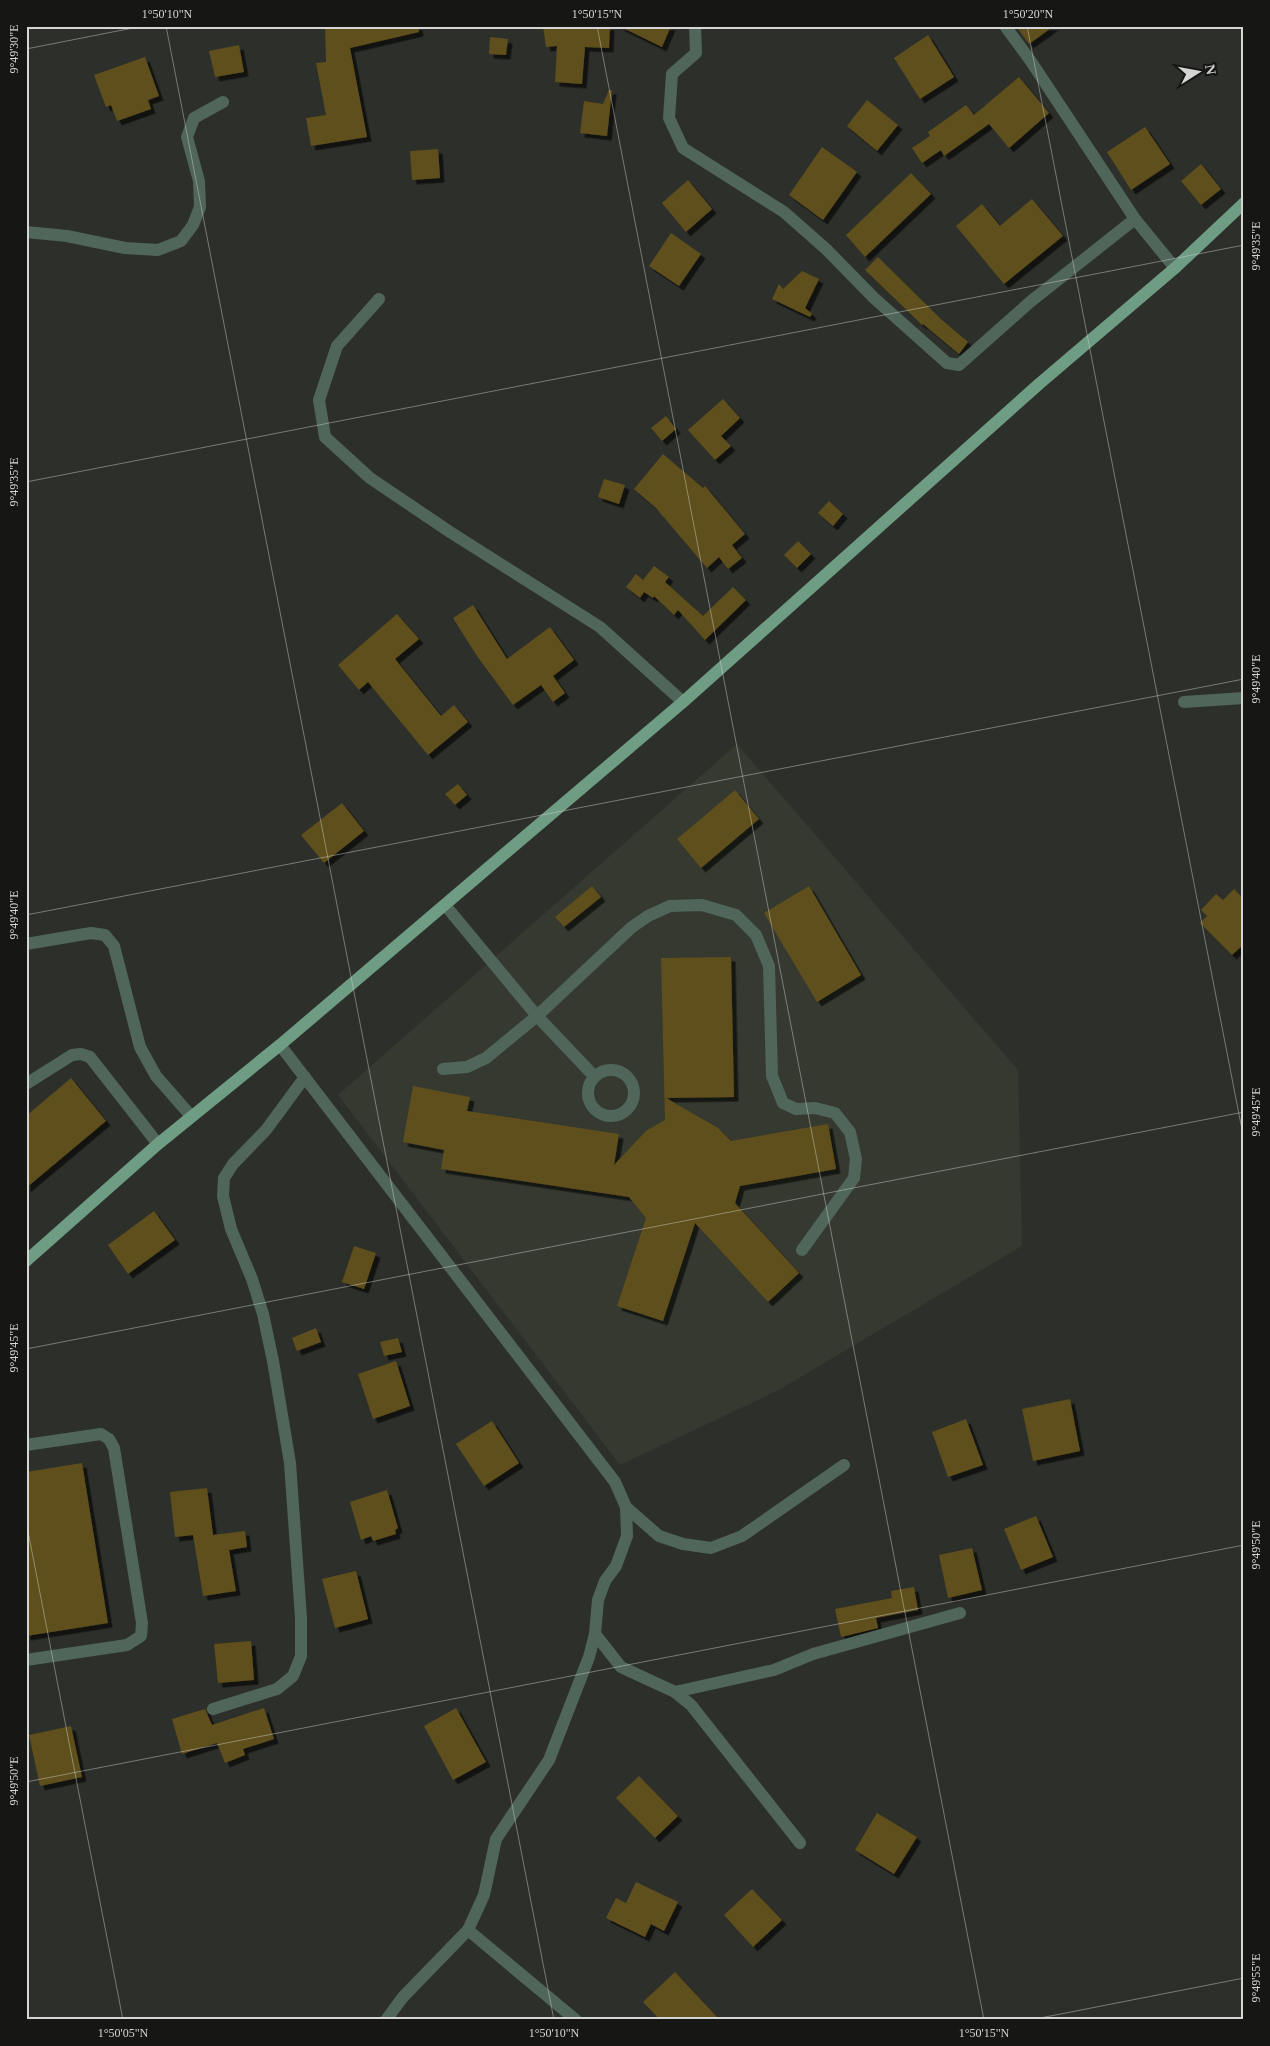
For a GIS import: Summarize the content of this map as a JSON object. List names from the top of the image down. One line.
{"north":"right","coordinates":["1°50'10\"N","1°50'15\"N","1°50'20\"N","9°49'30\"E","9°49'35\"E","9°49'40\"E","9°49'45\"E","9°49'50\"E","9°49'55\"E","1°50'05\"N"]}
